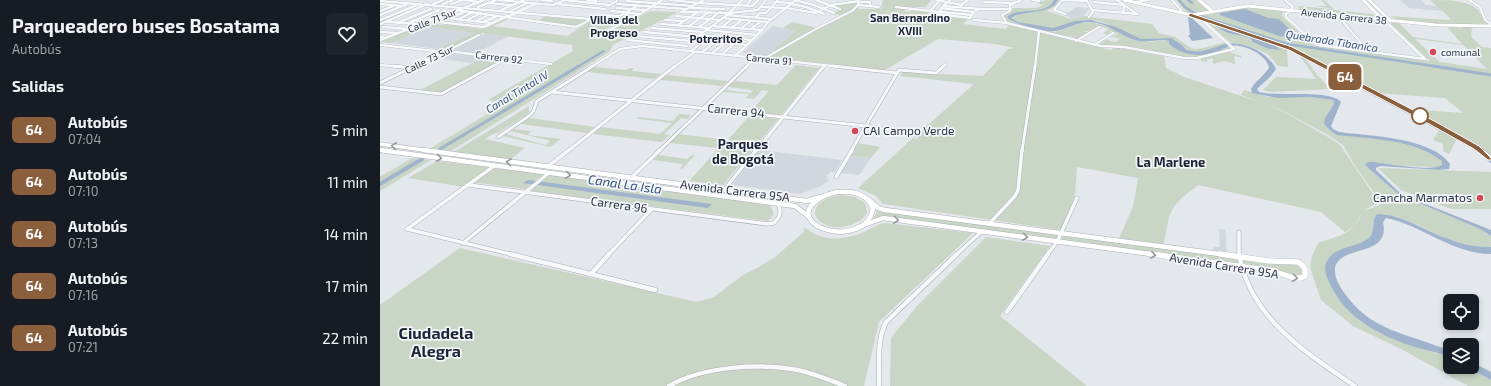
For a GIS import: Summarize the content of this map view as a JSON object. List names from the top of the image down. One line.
{"streets":{"main road":["Avenida Carrera 38","Avenida Carrera 95A"],"street":["Calle 71 Sur","Carrera 92","Calle 73 Sur","Carrera 91","Carrera 94","Carrera 96"]},"crossings":[["Carrera 92","Calle 73 Sur"],["Carrera 91","Carrera 94"],["Avenida Carrera 95A","Carrera 96"]],"districts":["San Bernardino XVIII","Villas del Progreso","Potreritos","Parques de Bogotá","La Marlene","Ciudadela Alegra"],"water":["Quebrada Tibaníca","Canal Tintal IV","Canal La Isla"],"places":["comunal","CAI Campo Verde","Cancha Marmatos"],"lines":["bus line 64"],"page":{"heading":[["Parqueadero buses Bosatama","Autobús"],"Salidas"],"on_map":"64","list":[{"mark":"64","name":"Autobús","note":"07:04","value":"5 min"},{"mark":"64","name":"Autobús","note":"07:10","value":"11 min"},{"mark":"64","name":"Autobús","note":"07:13","value":"14 min"},{"mark":"64","name":"Autobús","note":"07:16","value":"17 min"},{"mark":"64","name":"Autobús","note":"07:21","value":"22 min"}]}}
